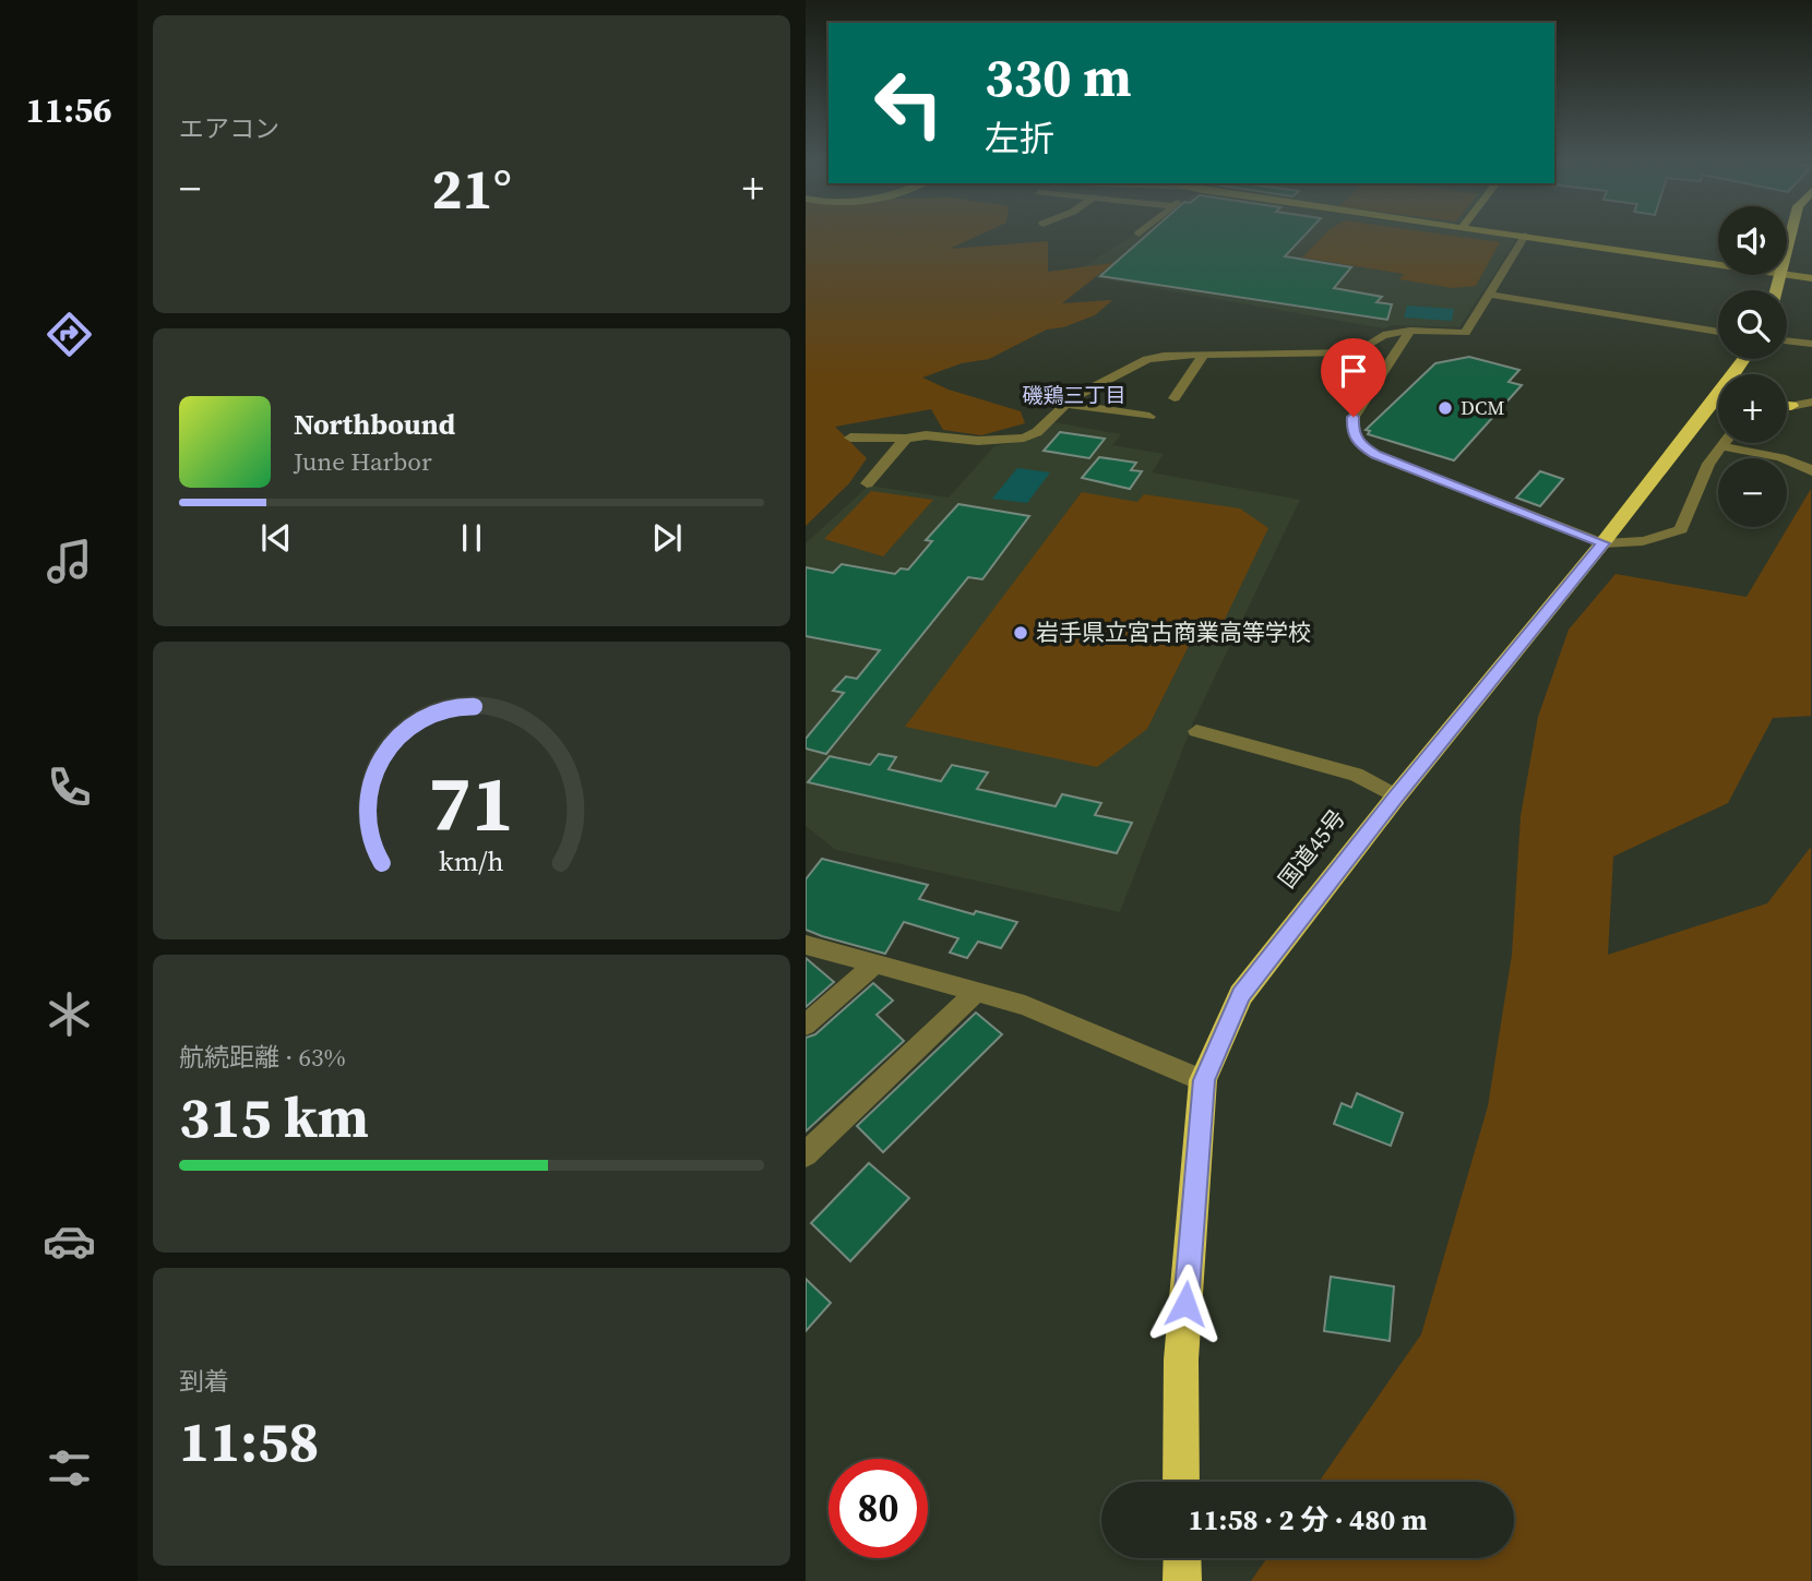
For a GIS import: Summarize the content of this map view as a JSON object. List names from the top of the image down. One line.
{"streets":{"highway":["国道45号"]},"districts":["磯鶏三丁目"],"places":["DCM","岩手県立宮古商業高等学校"],"page":{"tabs":"11:56","tile":["エアコン",["航続距離 · 63%","315 km"],["到着","11:58"]],"turn":["330 m","左折"],"heat":["−","21°","+"],"map_buttons":["+","−"],"song":["Northbound","June Harbor"],"limit":"80","trip":"11:58 · 2 分 · 480 m","gauge":["71","km/h"]}}
